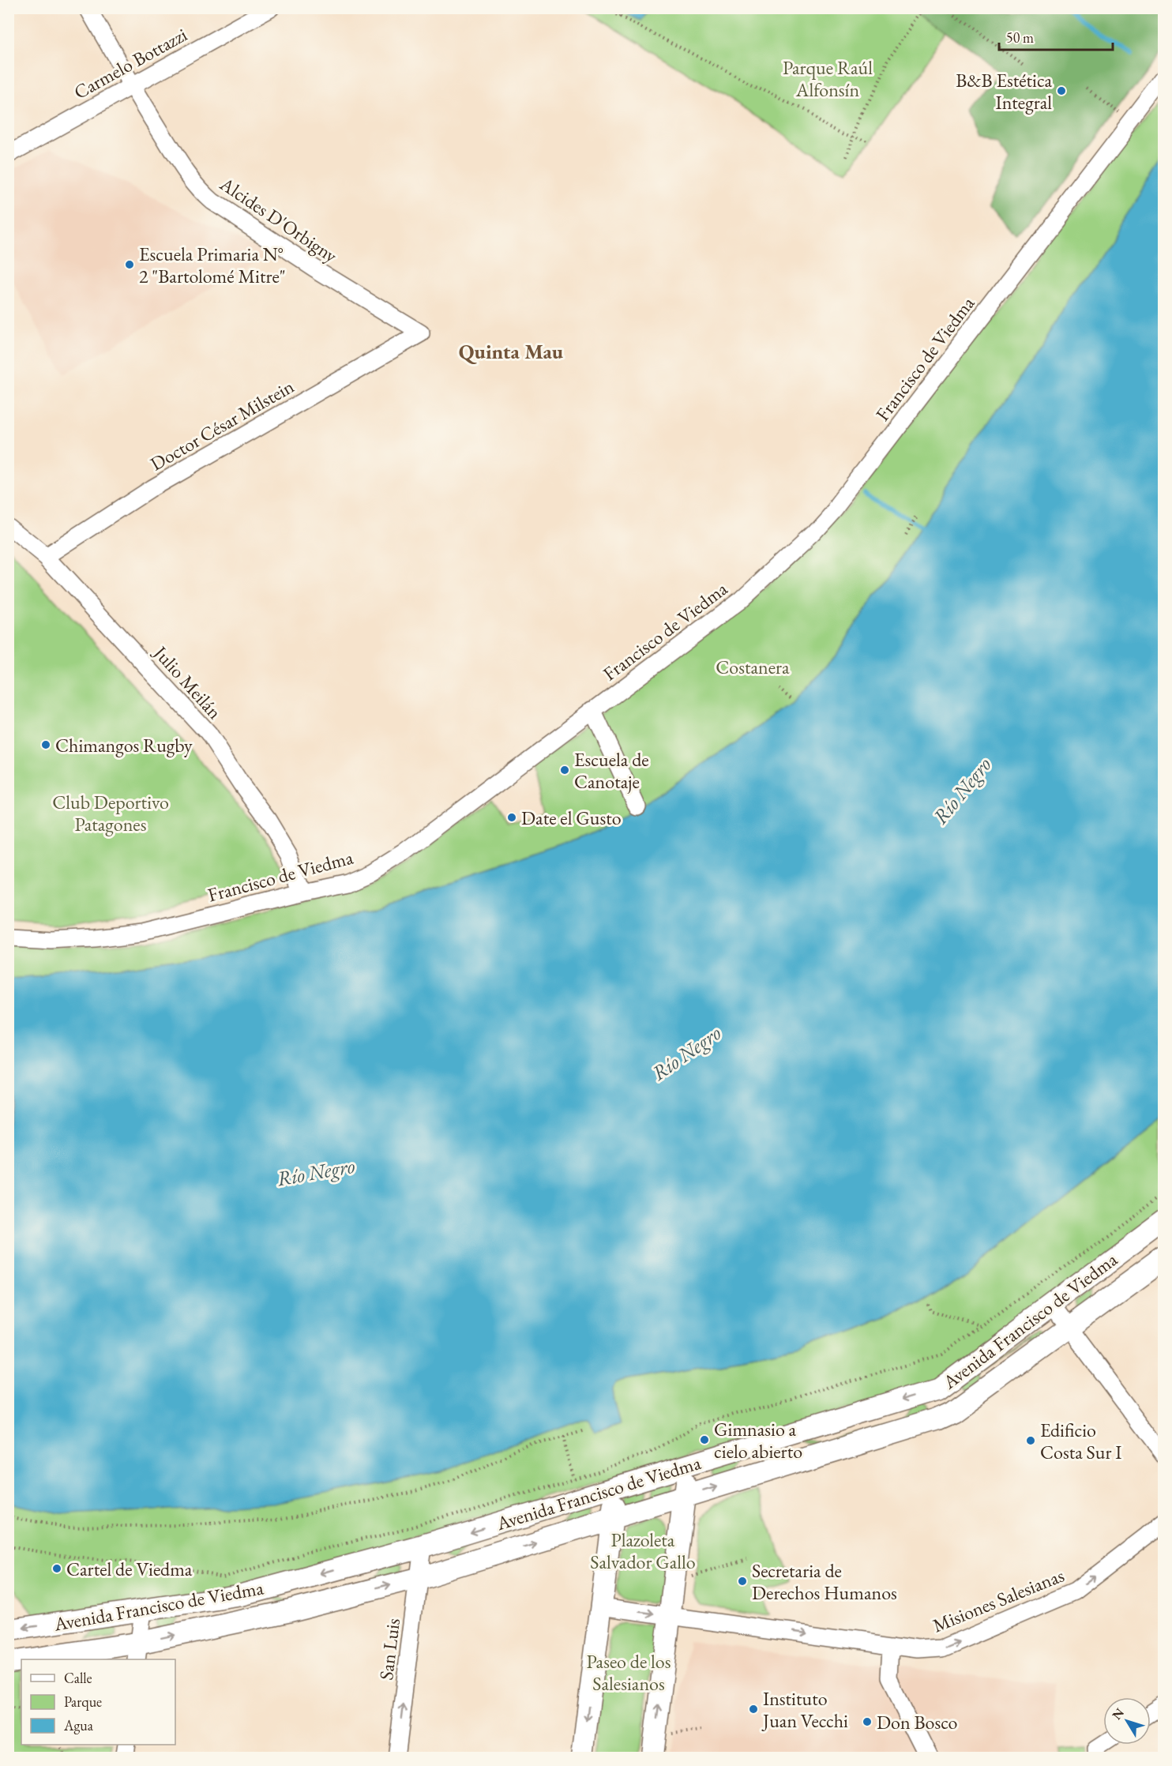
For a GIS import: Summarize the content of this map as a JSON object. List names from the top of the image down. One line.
{"streets":{"main road":["Avenida Francisco de Viedma"],"street":["Carmelo Bottazzi","Alcides D'Orbigny","Francisco de Viedma","Doctor César Milstein","Julio Meilán","Misiones Salesianas","San Luis"]},"crossings":[["Carmelo Bottazzi","Alcides D'Orbigny"],["Alcides D'Orbigny","Doctor César Milstein"],["Francisco de Viedma","Julio Meilán"],["Doctor César Milstein","Julio Meilán"],["Avenida Francisco de Viedma","San Luis"]],"one_way":["Misiones Salesianas","San Luis"],"districts":["Quinta Mau"],"water":["Río Negro"],"parks":["Parque Raúl Alfonsín","Costanera","Club Deportivo Patagones","Plazoleta Salvador Gallo","Paseo de los Salesianos"],"places":["B&B Estética Integral","Escuela Primaria N° 2 \"Bartolomé Mitre\"","Chimangos Rugby","Escuela de Canotaje","Date el Gusto","Gimnasio a cielo abierto","Edificio Costa Sur I","Cartel de Viedma","Secretaria de Derechos Humanos","Instituto Juan Vecchi","Don Bosco"],"legend":["Calle","Parque","Agua"],"scale_bar":"50 m","north":"top left"}
